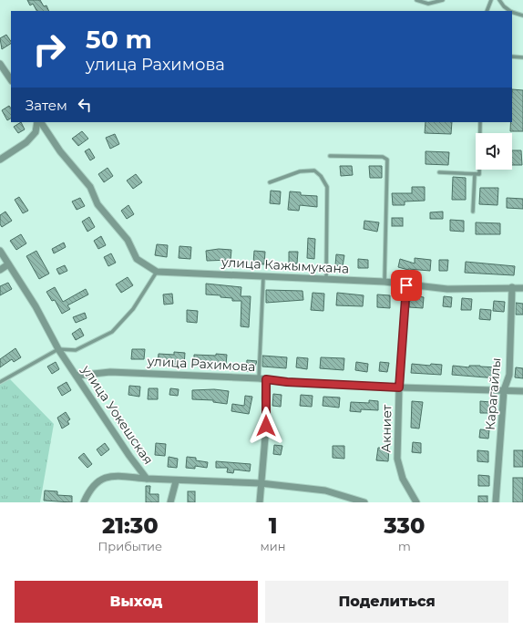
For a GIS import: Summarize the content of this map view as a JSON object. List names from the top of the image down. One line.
{"streets":{"street":["улица Кажымукана","улица Рахимова","Карагайлы","улица Уокешская","Акниет"]},"crossings":[["улица Кажымукана","Карагайлы"],["улица Кажымукана","Акниет"],["улица Рахимова","Карагайлы"],["улица Рахимова","улица Уокешская"],["улица Рахимова","Акниет"]],"page":{"turn":["50 m","улица Рахимова"],"then":"Затем","eta":["21:30","Прибытие","1","мин","330","m"],"buttons":["Выход","Поделиться"]}}
